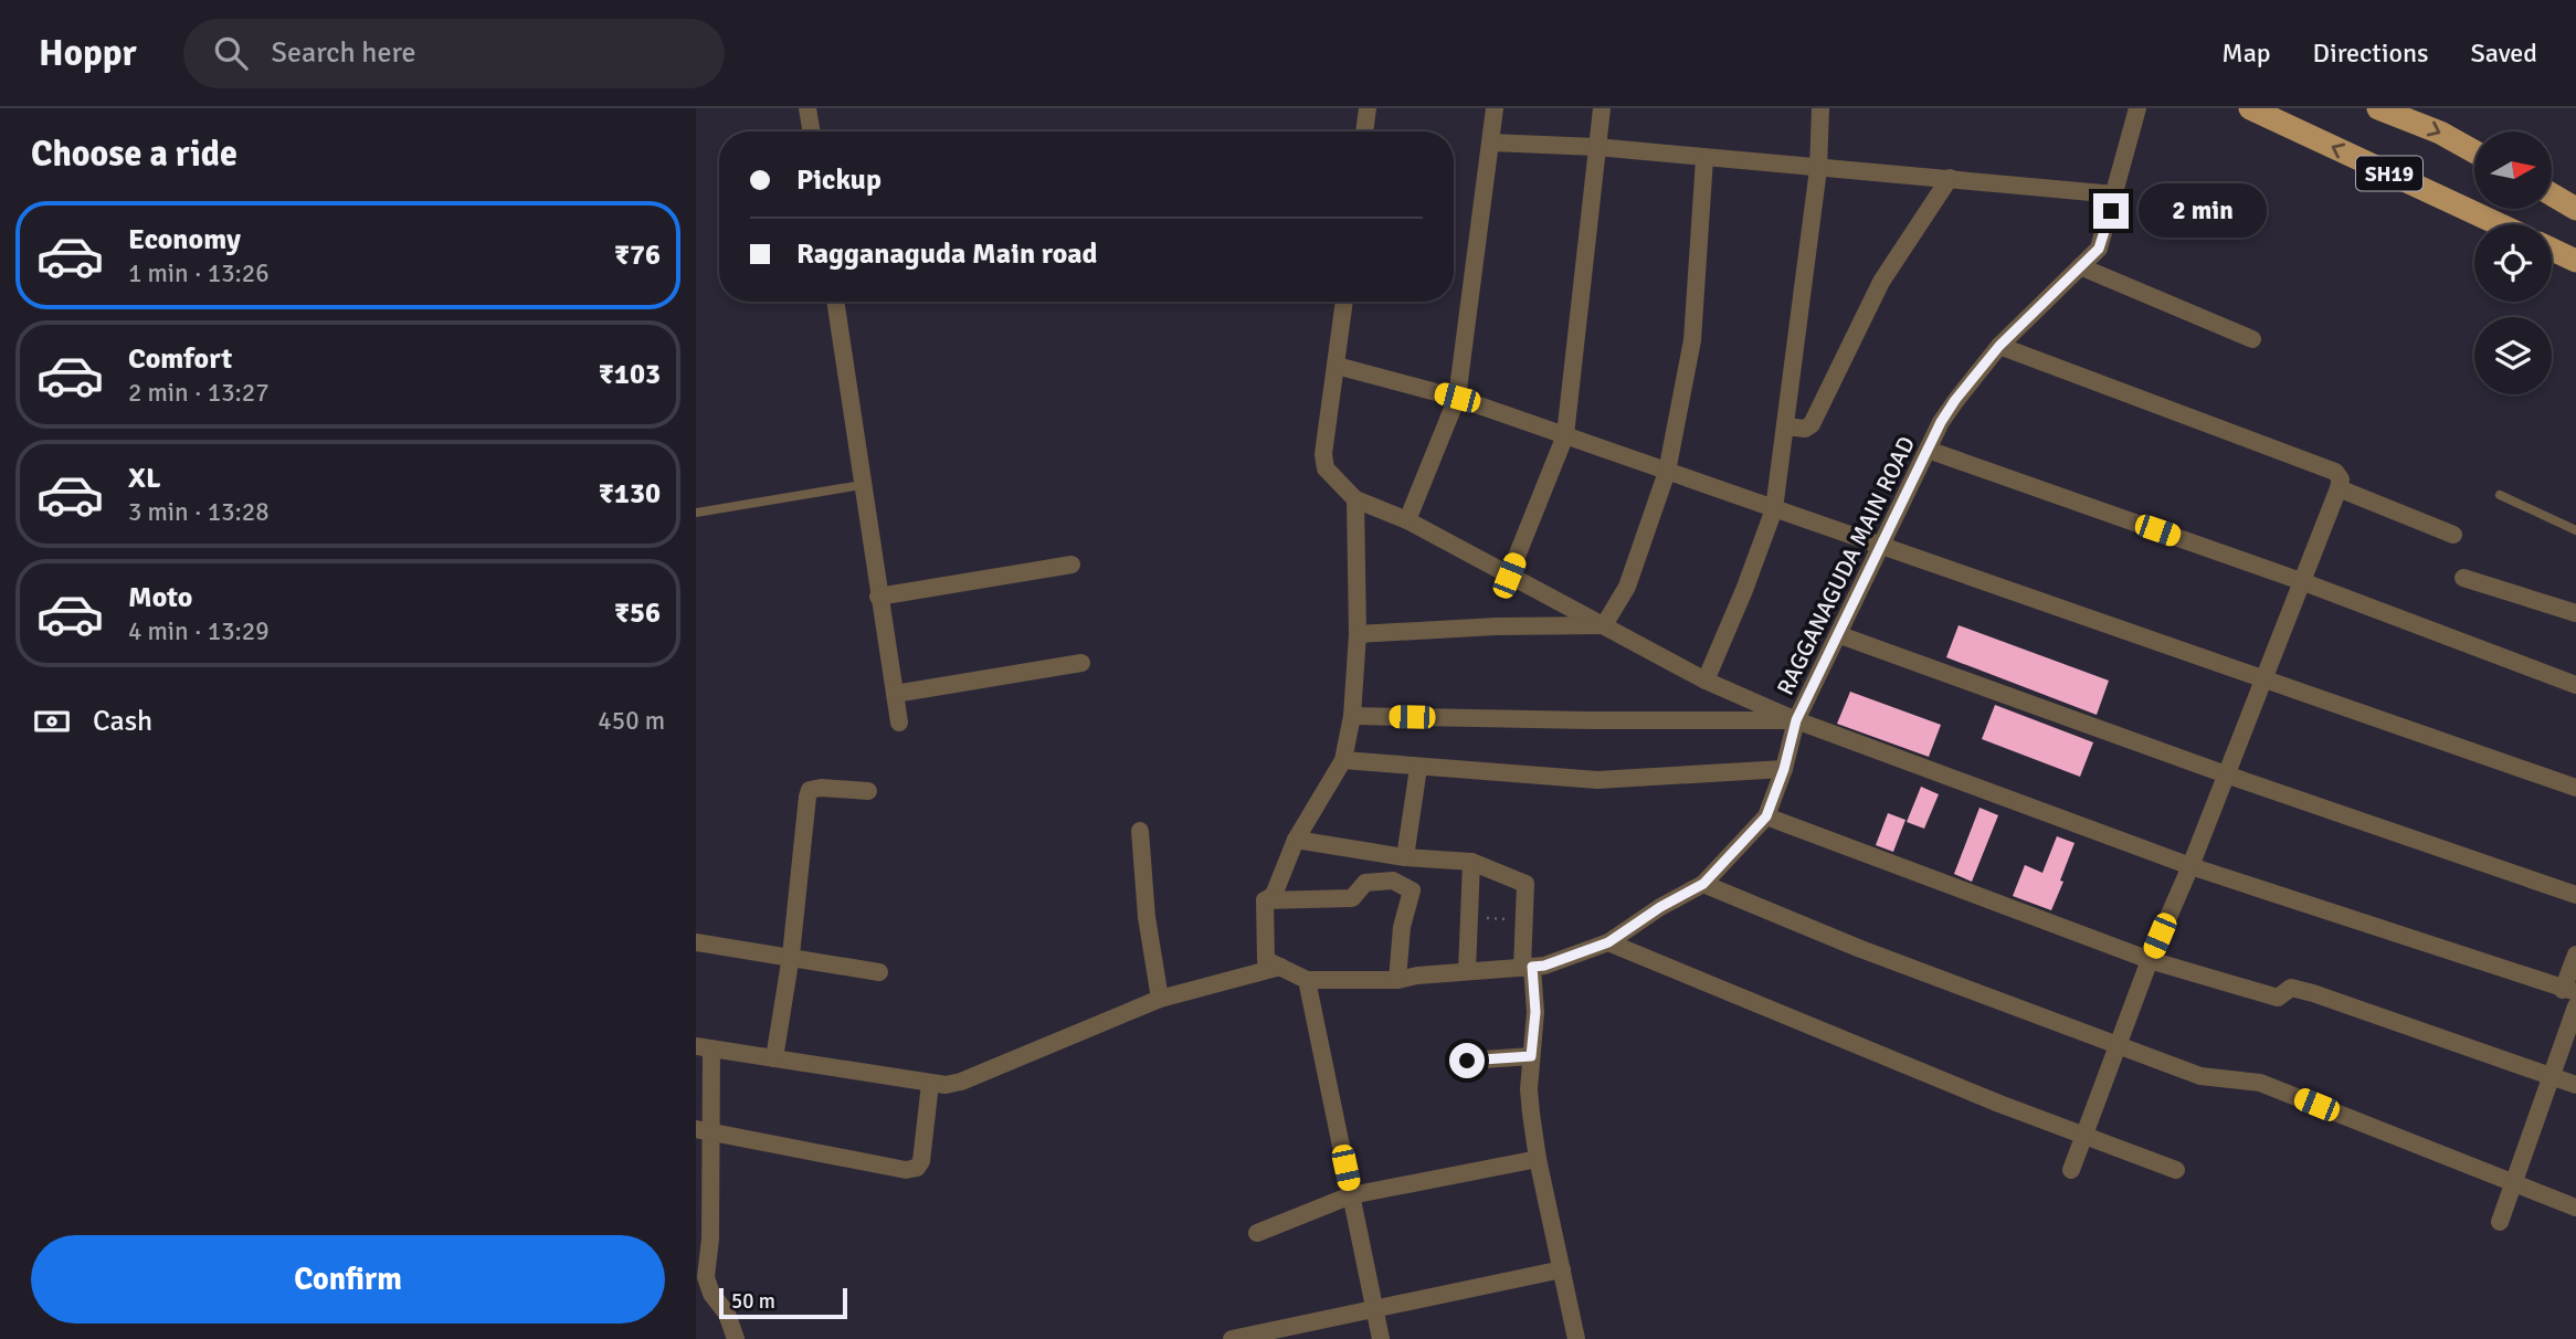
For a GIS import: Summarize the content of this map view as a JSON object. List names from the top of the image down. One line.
{"streets":{"main road":["SH19"],"street":["RAGGANAGUDA MAIN ROAD"]},"scale_bar":"50 m","north":"right","page":{"header":"Hoppr","search":"Search here","nav":["Map","Directions","Saved"],"heading":"Choose a ride","banner":["Pickup","Ragganaguda Main road"],"bubble":"2 min","list":[{"name":"Economy","note":"1 min · 13:26","value":"₹76"},{"name":"Comfort","note":"2 min · 13:27","value":"₹103"},{"name":"XL","note":"3 min · 13:28","value":"₹130"},{"name":"Moto","note":"4 min · 13:29","value":"₹56"}],"pay":["Cash","450 m"],"buttons":"Confirm","scale":"50 m"}}
